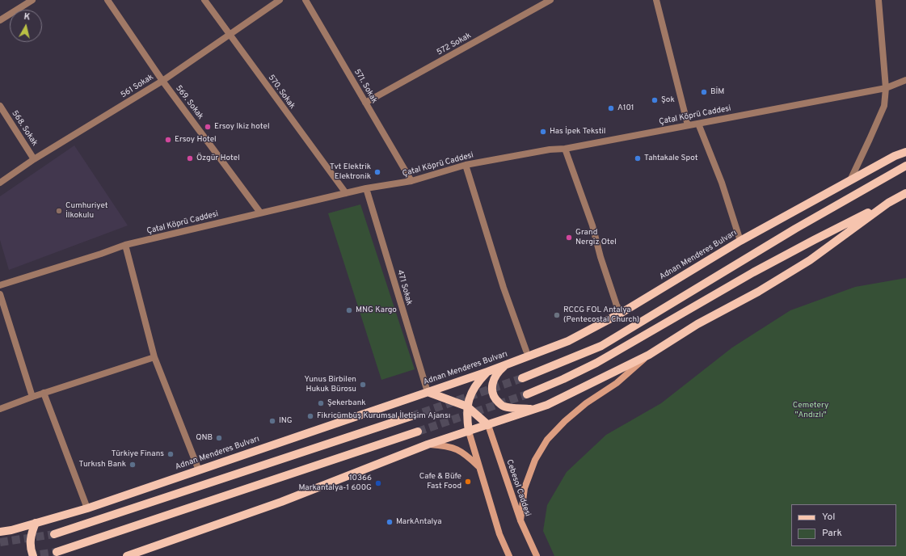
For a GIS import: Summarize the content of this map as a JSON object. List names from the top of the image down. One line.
{"streets":{"main road":["Adnan Menderes Bulvarı","Cebesol Caddesi"],"street":["572 Sokak","561 Sokak","571. Sokak","570. Sokak","569. Sokak","Çatal Köprü Caddesi","568. Sokak","471 Sokak"]},"crossings":[["572 Sokak","571. Sokak"],["561 Sokak","570. Sokak"],["561 Sokak","569. Sokak"],["561 Sokak","568. Sokak"],["571. Sokak","Çatal Köprü Caddesi"],["570. Sokak","Çatal Köprü Caddesi"],["569. Sokak","Çatal Köprü Caddesi"],["Çatal Köprü Caddesi","471 Sokak"],["Adnan Menderes Bulvarı","471 Sokak"]],"parks":["Cemetery \"Andızlı\""],"places":["BİM","Şok","A101","Ersoy Ikiz hotel","Has İpek Tekstil","Ersoy Hotel","Özgür Hotel","Tahtakale Spot","Tvt Elektrik Elektronik","Cumhuriyet İlkokulu","Grand Nergiz Otel","MNG Kargo","RCCG FOL Antalya (Pentecostal Church)","Yunus Birbilen Hukuk Bürosu","Şekerbank","Fikricümbüş Kurumsal İletişim Ajansı","ING","QNB","Türkiye Finans","Turkısh Bank","Cafe & Büfe Fast Food","10366 Markantalya-1 600G","MarkAntalya"],"legend":["Yol","Park"],"north":"top"}
